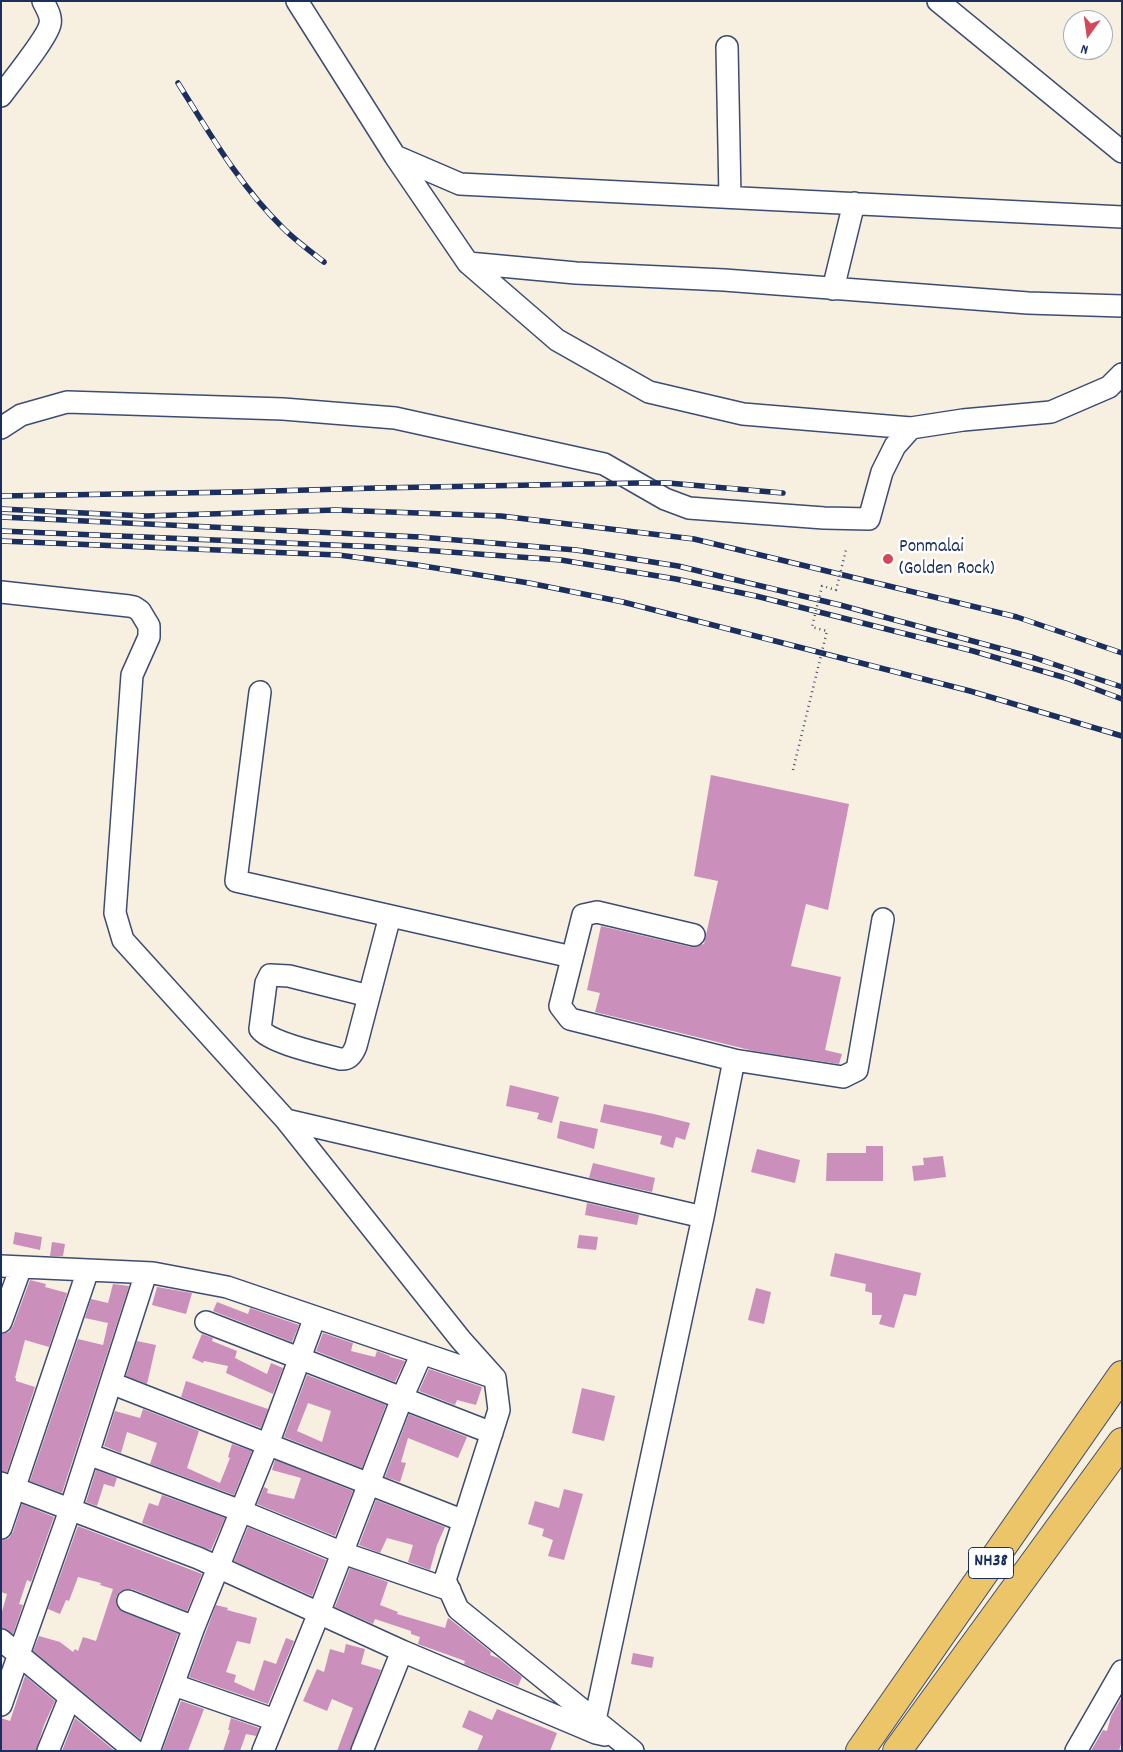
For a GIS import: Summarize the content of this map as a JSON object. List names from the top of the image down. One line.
{"streets":{"highway":["NH38"]},"places":["Ponmalai (Golden Rock)"],"north":"bottom"}
